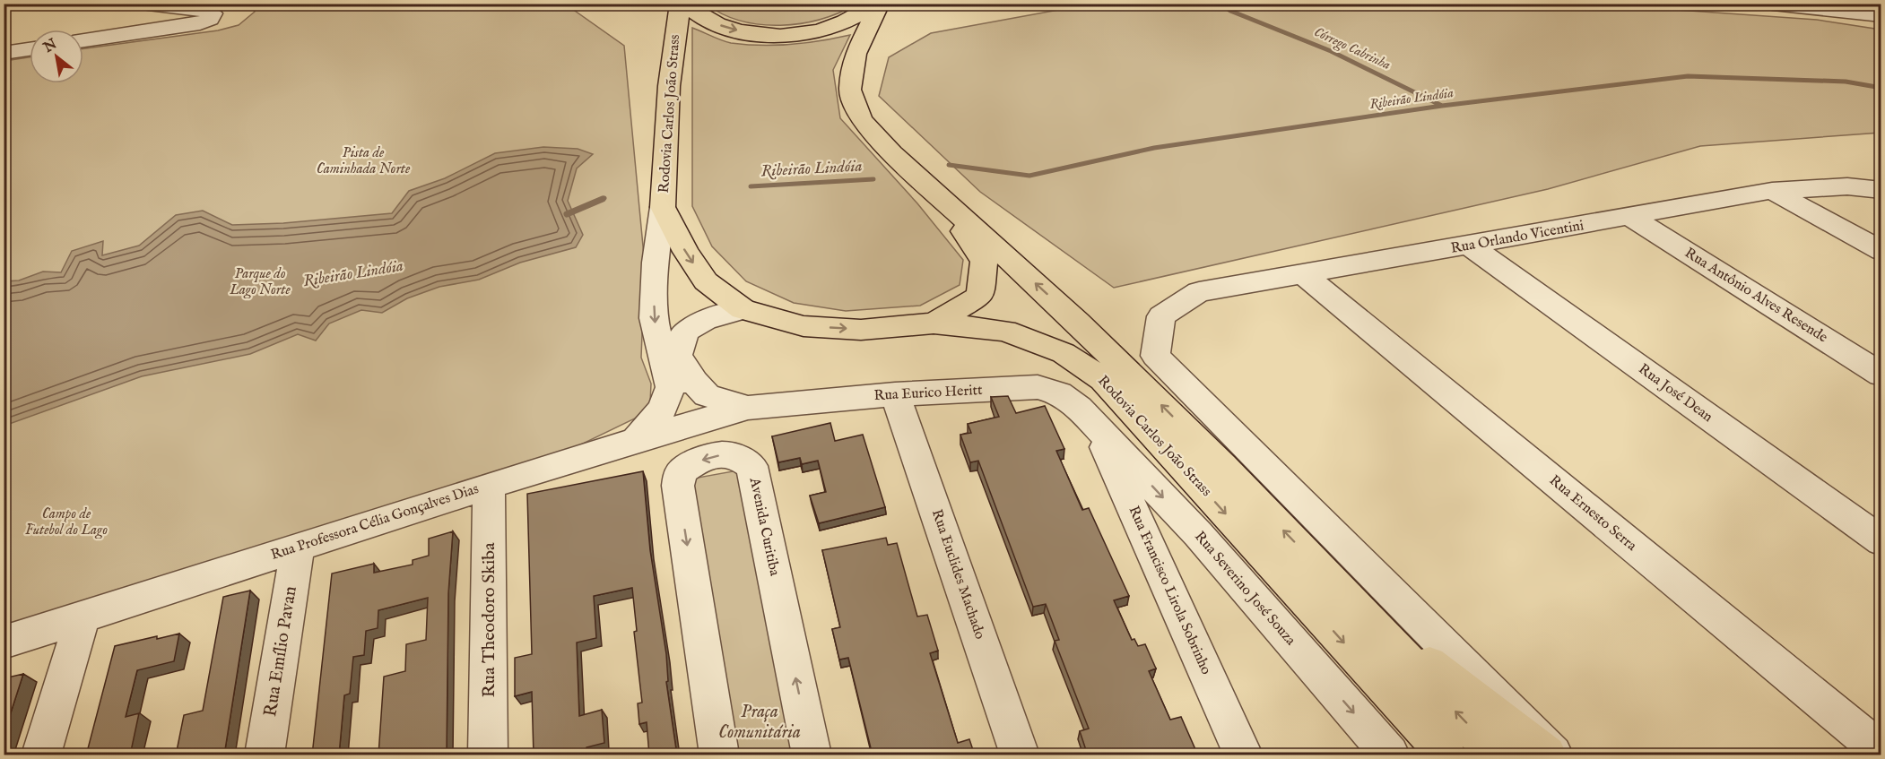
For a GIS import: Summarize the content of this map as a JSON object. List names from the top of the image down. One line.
{"streets":{"highway":["Rodovia Carlos João Strass"],"street":["Rua Orlando Vicentini","Rua Antônio Alves Resende","Rua Eurico Heritt","Rua José Dean","Rua Ernesto Serra","Rua Professora Célia Gonçalves Dias","Avenida Curitiba","Rua Euclides Machado","Rua Severino José Souza","Rua Francisco Lirola Sobrinho","Rua Theodoro Skiba","Rua Emílio Pavan"]},"crossings":[["Rua Orlando Vicentini","Rua Antônio Alves Resende"],["Rua Orlando Vicentini","Rua José Dean"],["Rua Orlando Vicentini","Rua Ernesto Serra"],["Rua Eurico Heritt","Rua Professora Célia Gonçalves Dias"],["Rua Eurico Heritt","Rua Euclides Machado"],["Rua Eurico Heritt","Rua Severino José Souza"],["Rua Eurico Heritt","Rua Francisco Lirola Sobrinho"],["Rua Professora Célia Gonçalves Dias","Rua Theodoro Skiba"],["Rua Professora Célia Gonçalves Dias","Rua Emílio Pavan"],["Rua Severino José Souza","Rua Francisco Lirola Sobrinho"]],"one_way":["Rua Severino José Souza"],"water":["Córrego Cabrinha","Ribeirão Lindóia"],"parks":["Pista de Caminhada Norte","Parque do Lago Norte","Campo de Futebol do Lago","Praça Comunitária"],"north":"top left"}
